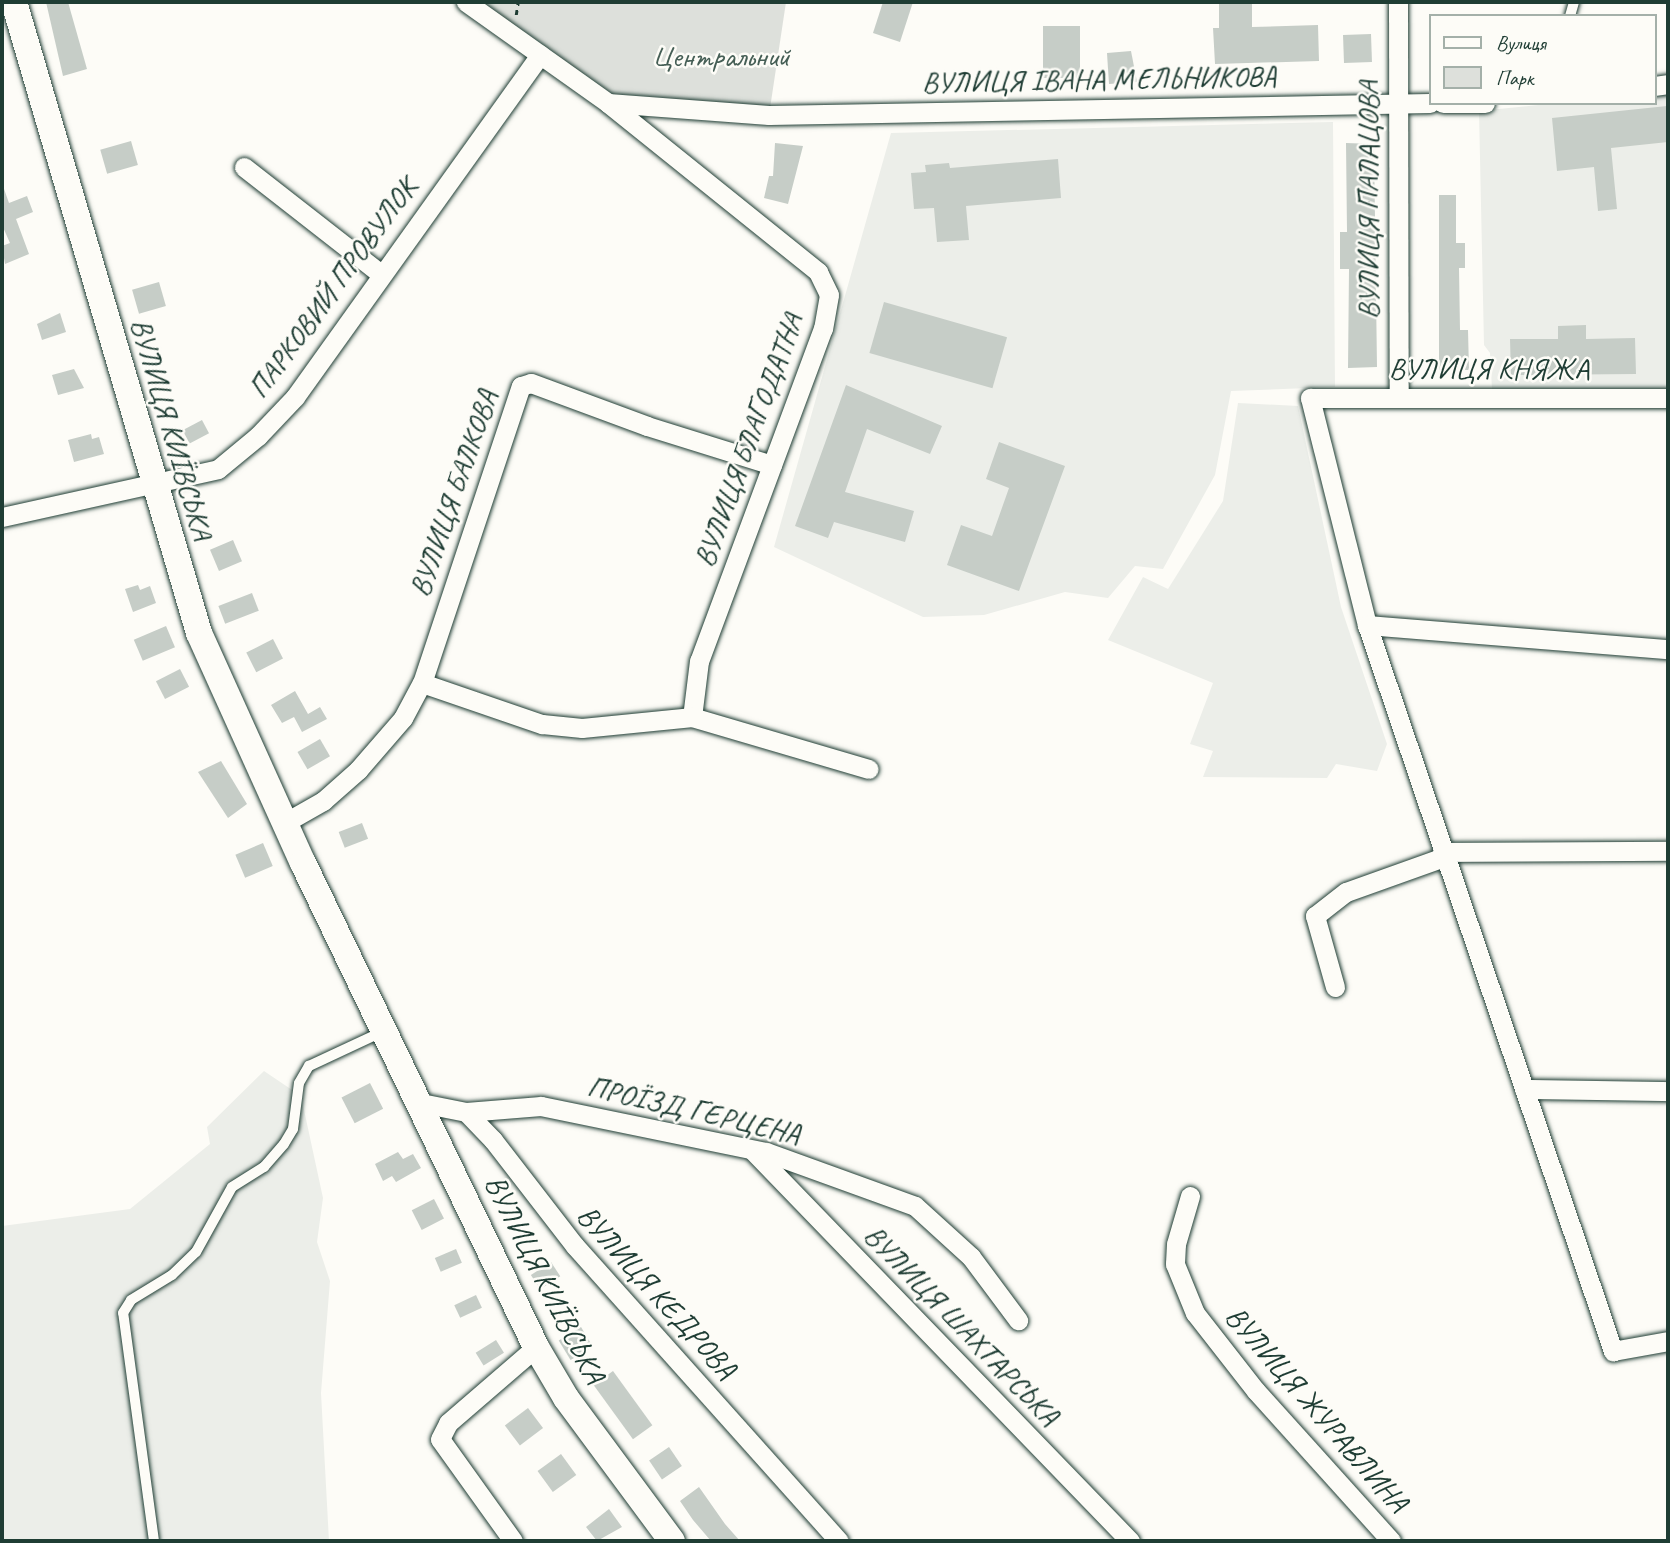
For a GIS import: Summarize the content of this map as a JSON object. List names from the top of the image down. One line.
{"streets":{"main road":["ВУЛИЦЯ КИЇВСЬКА"],"street":["ВУЛИЦЯ ІВАНА МЕЛЬНИКОВА","ВУЛИЦЯ ПАЛАЦОВА","ПАРКОВИЙ ПРОВУЛОК","ВУЛИЦЯ КНЯЖА","ВУЛИЦЯ БЛАГОДАТНА","ВУЛИЦЯ БАЛКОВА","ПРОЇЗД ГЕРЦЕНА","ВУЛИЦЯ КЕДРОВА","ВУЛИЦЯ ШАХТАРСЬКА","ВУЛИЦЯ ЖУРАВЛИНА"]},"crossings":[["ВУЛИЦЯ ІВАНА МЕЛЬНИКОВА","ВУЛИЦЯ ПАЛАЦОВА"],["ВУЛИЦЯ ІВАНА МЕЛЬНИКОВА","ВУЛИЦЯ БЛАГОДАТНА"],["ВУЛИЦЯ ПАЛАЦОВА","ВУЛИЦЯ КНЯЖА"],["ПАРКОВИЙ ПРОВУЛОК","ВУЛИЦЯ КИЇВСЬКА"],["ПАРКОВИЙ ПРОВУЛОК","ВУЛИЦЯ БЛАГОДАТНА"],["ВУЛИЦЯ КИЇВСЬКА","ВУЛИЦЯ БАЛКОВА"],["ВУЛИЦЯ БЛАГОДАТНА","ВУЛИЦЯ БАЛКОВА"],["ПРОЇЗД ГЕРЦЕНА","ВУЛИЦЯ КЕДРОВА"],["ПРОЇЗД ГЕРЦЕНА","ВУЛИЦЯ ШАХТАРСЬКА"]],"parks":["Центральний"],"legend":["Вулиця","Парк"]}
